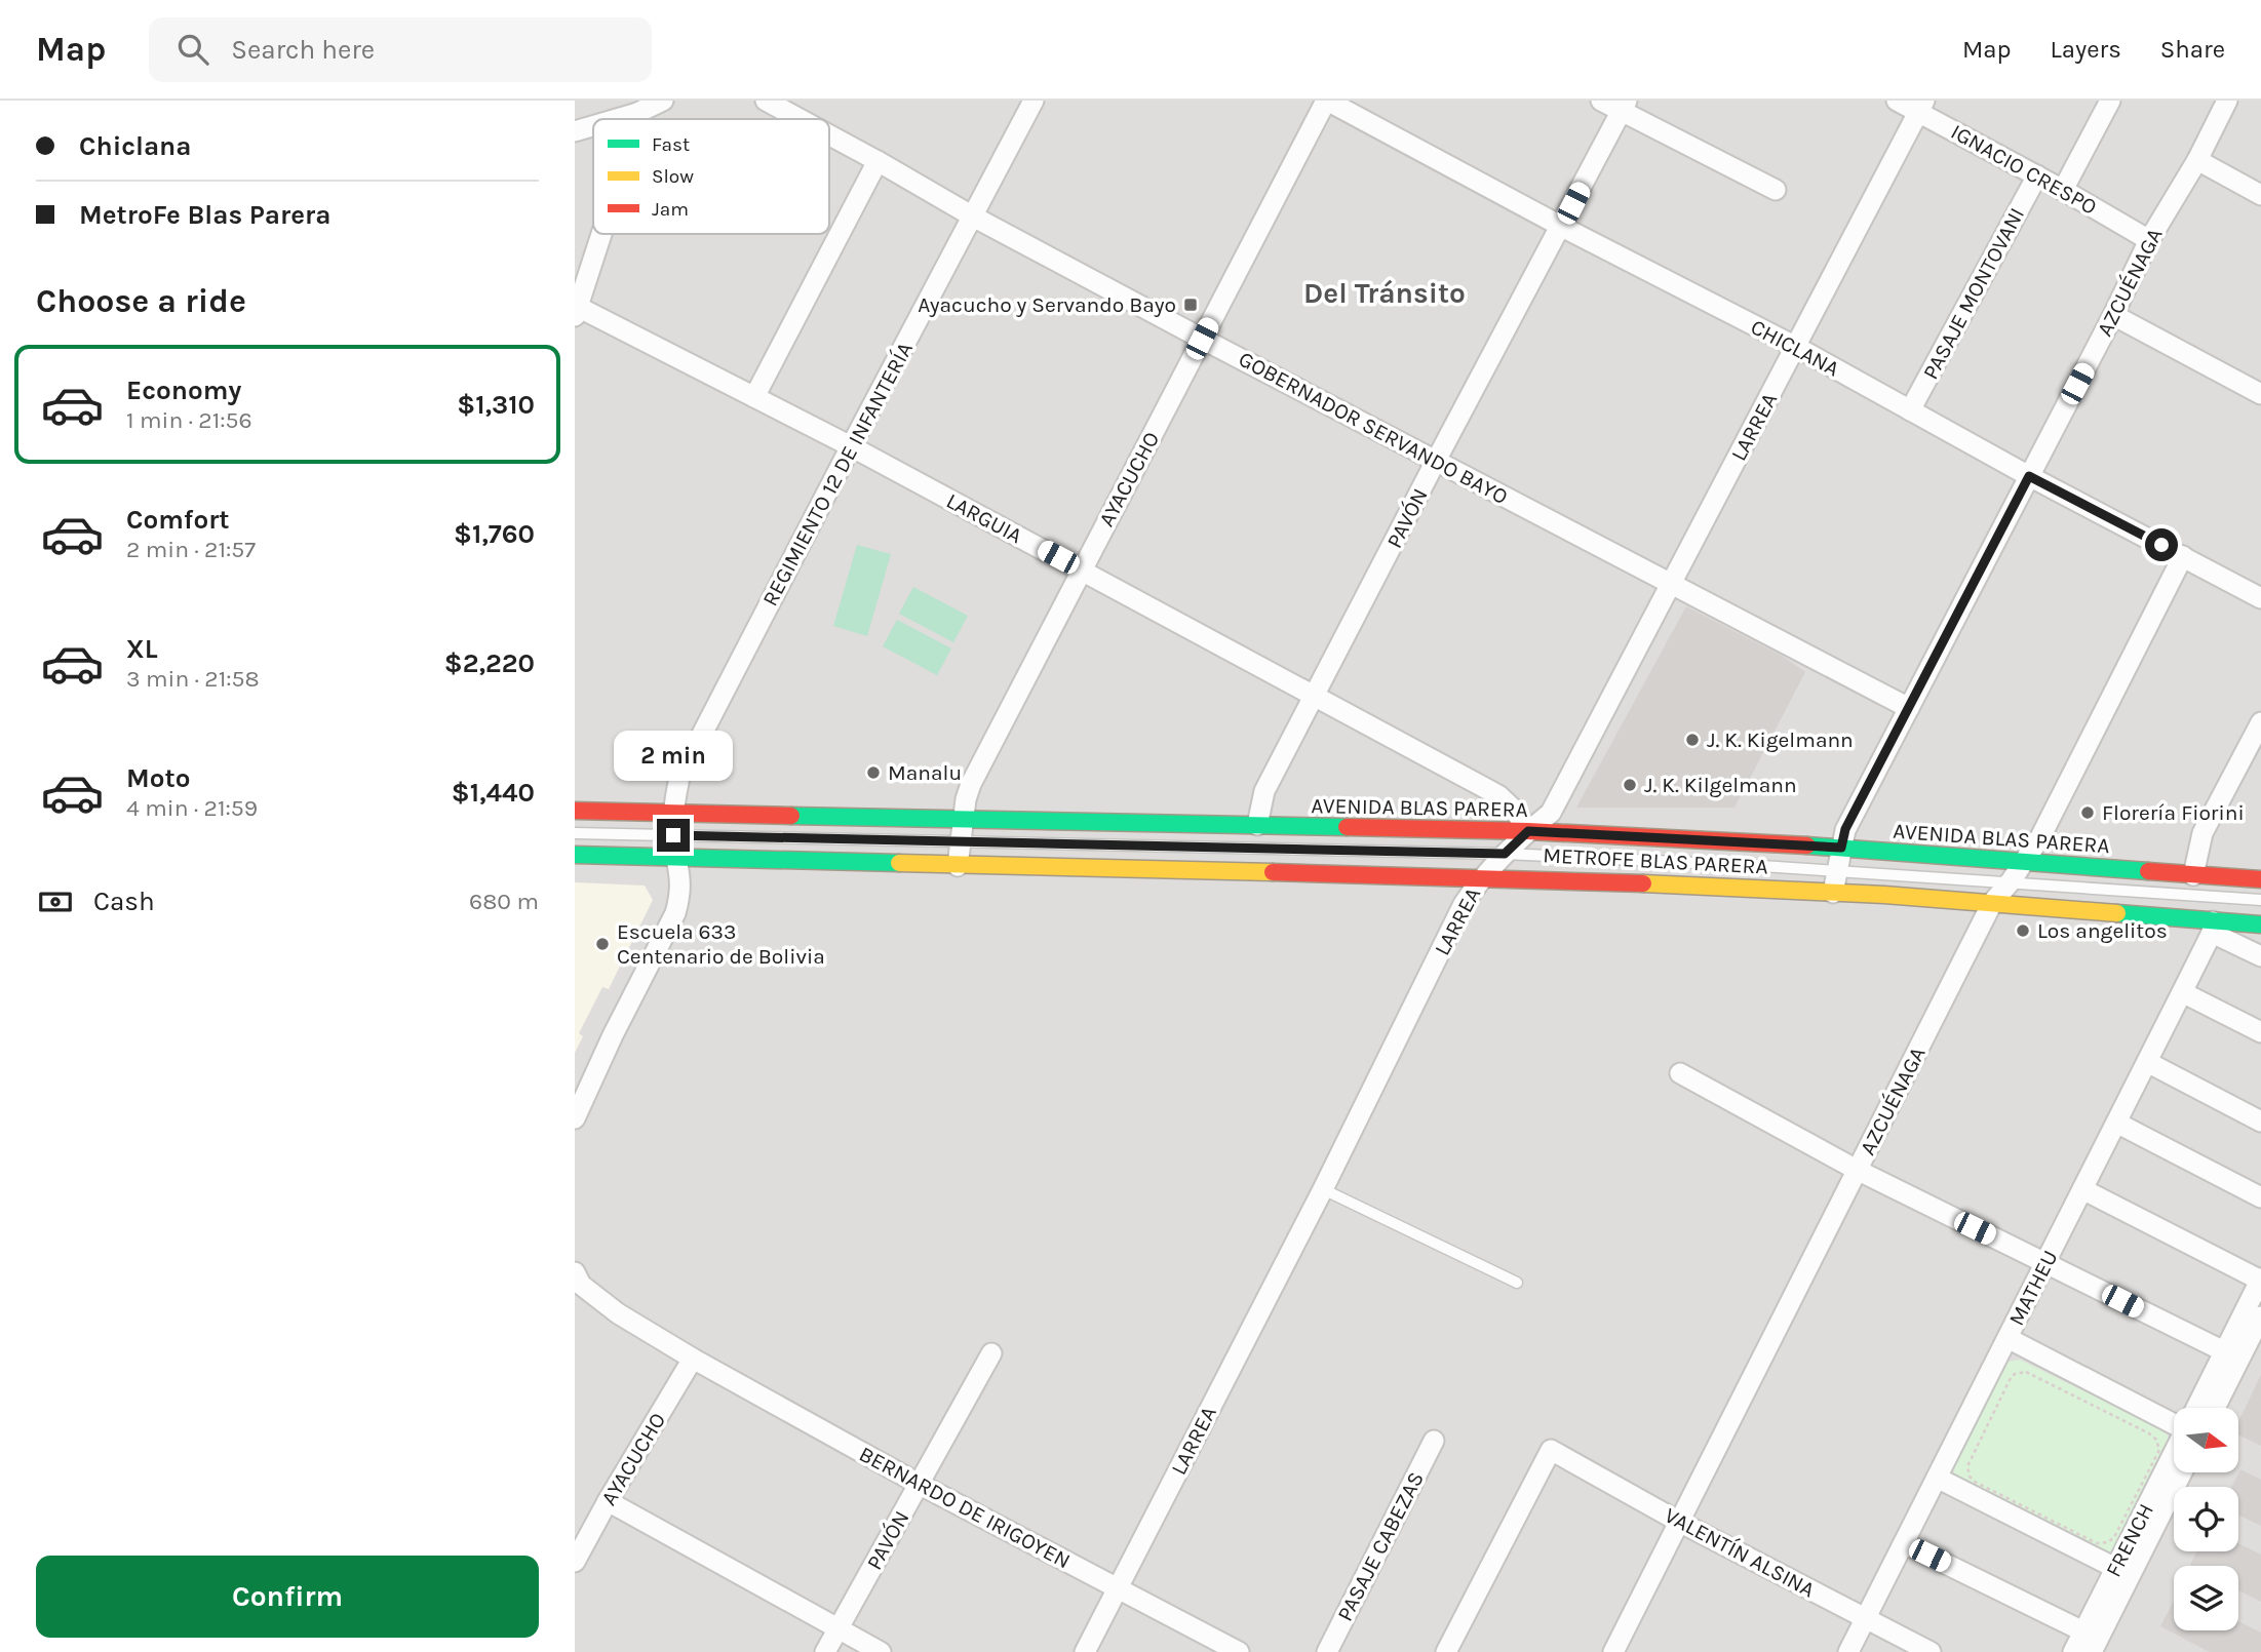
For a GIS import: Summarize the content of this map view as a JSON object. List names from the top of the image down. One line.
{"streets":{"main road":["AVENIDA BLAS PARERA"],"street":["IGNACIO CRESPO","AZCUÉNAGA","PASAJE MONTOVANI","CHICLANA","LARREA","GOBERNADOR SERVANDO BAYO","REGIMIENTO 12 DE INFANTERÍA","AYACUCHO","LARGUIA","PAVÓN","MATHEU","BERNARDO DE IRIGOYEN","FRENCH","PASAJE CABEZAS","VALENTÍN ALSINA"],"lane":["METROFE BLAS PARERA"]},"crossings":[["IGNACIO CRESPO","AZCUÉNAGA"],["IGNACIO CRESPO","PASAJE MONTOVANI"],["IGNACIO CRESPO","LARREA"],["AZCUÉNAGA","CHICLANA"],["AZCUÉNAGA","GOBERNADOR SERVANDO BAYO"],["AZCUÉNAGA","AVENIDA BLAS PARERA"],["AZCUÉNAGA","METROFE BLAS PARERA"],["AZCUÉNAGA","VALENTÍN ALSINA"],["PASAJE MONTOVANI","CHICLANA"],["CHICLANA","LARREA"],["CHICLANA","AYACUCHO"],["CHICLANA","PAVÓN"],["LARREA","GOBERNADOR SERVANDO BAYO"],["LARREA","LARGUIA"],["LARREA","AVENIDA BLAS PARERA"],["LARREA","METROFE BLAS PARERA"],["LARREA","BERNARDO DE IRIGOYEN"],["GOBERNADOR SERVANDO BAYO","REGIMIENTO 12 DE INFANTERÍA"],["GOBERNADOR SERVANDO BAYO","AYACUCHO"],["GOBERNADOR SERVANDO BAYO","PAVÓN"],["REGIMIENTO 12 DE INFANTERÍA","LARGUIA"],["REGIMIENTO 12 DE INFANTERÍA","AVENIDA BLAS PARERA"],["REGIMIENTO 12 DE INFANTERÍA","METROFE BLAS PARERA"],["AYACUCHO","LARGUIA"],["AYACUCHO","AVENIDA BLAS PARERA"],["AYACUCHO","METROFE BLAS PARERA"],["AYACUCHO","BERNARDO DE IRIGOYEN"],["LARGUIA","PAVÓN"],["LARGUIA","AVENIDA BLAS PARERA"],["PAVÓN","AVENIDA BLAS PARERA"],["PAVÓN","BERNARDO DE IRIGOYEN"],["MATHEU","VALENTÍN ALSINA"]],"districts":["Del Tránsito"],"places":{"transit":["Ayacucho y Servando Bayo"],"other":["J. K. Kigelmann","Manalu","J. K. Kilgelmann","Florería Fiorini","Los angelitos","Escuela 633 Centenario de Bolivia"]},"legend":["Fast","Slow","Jam"],"north":"right","page":{"header":"Map","search":"Search here","nav":["Map","Layers","Share"],"banner":["Chiclana","MetroFe Blas Parera"],"heading":"Choose a ride","list":[{"name":"Economy","note":"1 min · 21:56","value":"$1,310"},{"name":"Comfort","note":"2 min · 21:57","value":"$1,760"},{"name":"XL","note":"3 min · 21:58","value":"$2,220"},{"name":"Moto","note":"4 min · 21:59","value":"$1,440"}],"bubble":"2 min","pay":["Cash","680 m"],"buttons":"Confirm"}}
